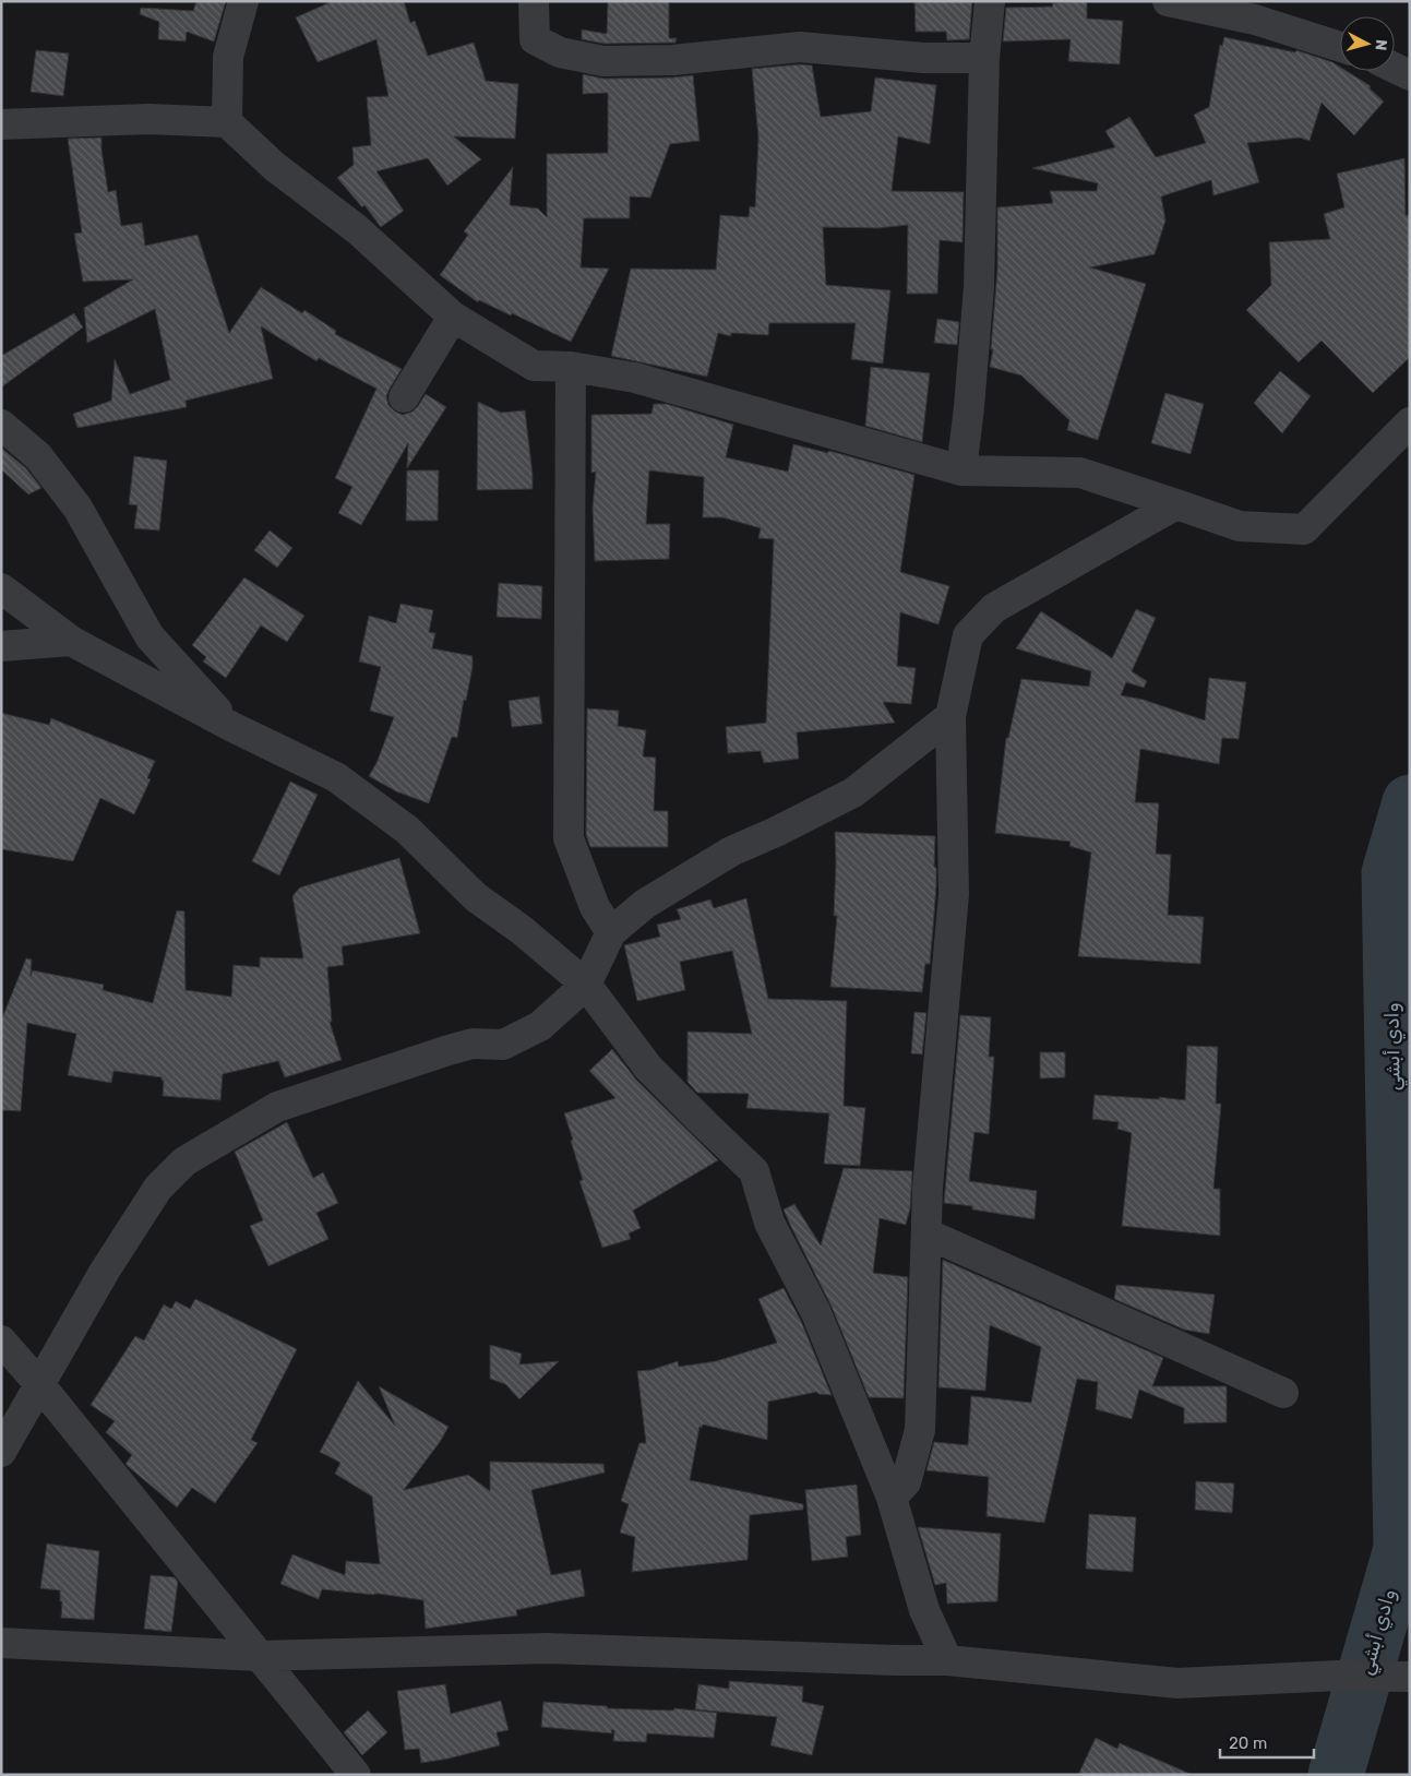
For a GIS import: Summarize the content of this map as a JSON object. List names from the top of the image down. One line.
{"water":["وادي أبشي"],"scale_bar":"20 m","north":"right"}
